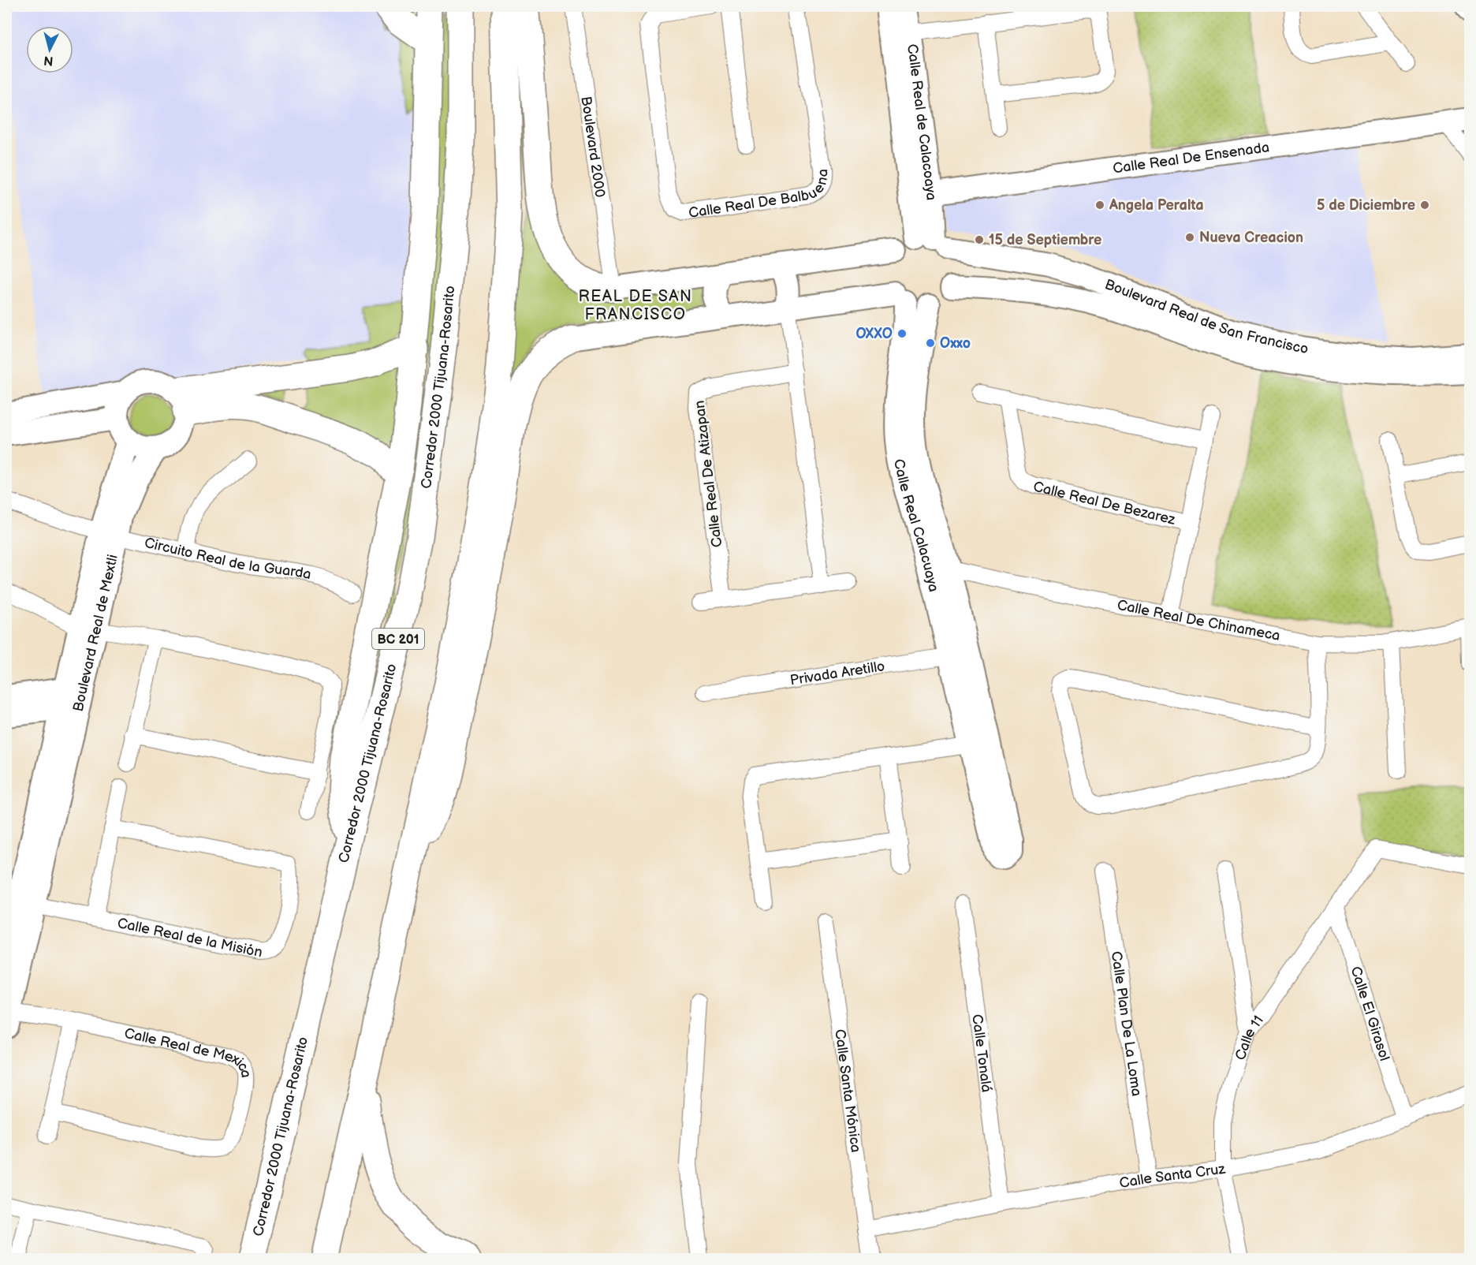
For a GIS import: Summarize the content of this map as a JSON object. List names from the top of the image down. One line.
{"streets":{"highway":["Corredor 2000 Tijuana-Rosarito","BC 201"],"street":["Calle Real de Calacoaya","Boulevard 2000","Calle Real De Ensenada","Calle Real De Balbuena","Boulevard Real de San Francisco","Calle Real De Atizapan","Calle Real De Bezarez","Calle Real Calacuaya","Circuito Real de la Guarda","Calle Real De Chinameca","Boulevard Real de Mextli","Privada Aretillo","Calle Real de la Misión","Calle El Girasol","Calle Plan De La Loma","Calle 11","Calle Tonalá","Calle Real de Mexica","Calle Santa Mónica","Calle Santa Cruz"]},"crossings":[["Calle Real de Calacoaya","Calle Real De Ensenada"],["Calle Real de Calacoaya","Boulevard Real de San Francisco"],["Calle Real de Calacoaya","Calle Real Calacuaya"],["Boulevard Real de San Francisco","Calle Real Calacuaya"],["Calle Real De Bezarez","Calle Real De Chinameca"],["Calle Real Calacuaya","Calle Real De Chinameca"],["Calle Real Calacuaya","Privada Aretillo"],["Circuito Real de la Guarda","Boulevard Real de Mextli"],["Boulevard Real de Mextli","Calle Real de la Misión"],["Boulevard Real de Mextli","Calle Real de Mexica"],["Calle El Girasol","Calle 11"],["Calle El Girasol","Calle Santa Cruz"],["Calle Plan De La Loma","Calle Santa Cruz"],["Calle 11","Calle Santa Cruz"],["Calle Tonalá","Calle Santa Cruz"],["Calle Santa Mónica","Calle Santa Cruz"]],"districts":["REAL DE SAN FRANCISCO"],"places":["Angela Peralta","5 de Diciembre","Nueva Creacion","15 de Septiembre","OXXO","Oxxo"],"north":"bottom"}
